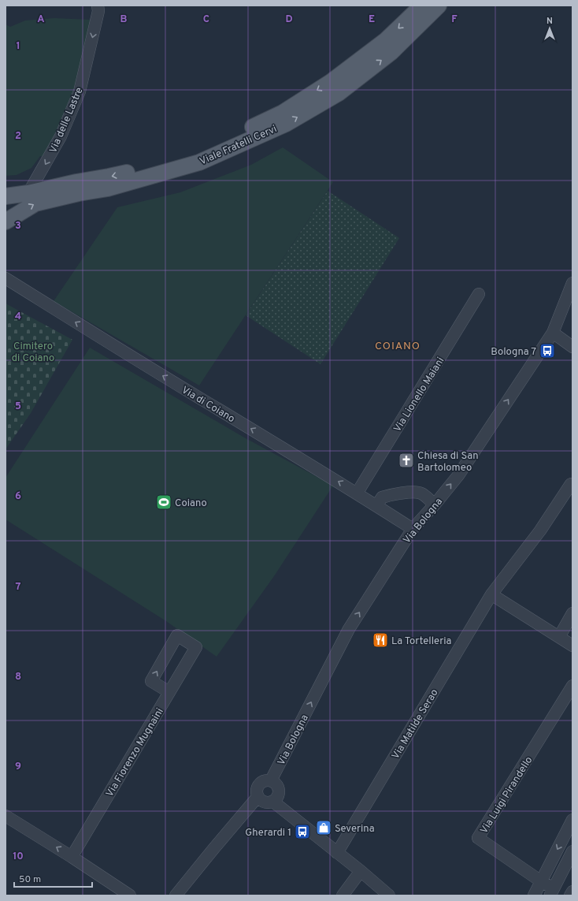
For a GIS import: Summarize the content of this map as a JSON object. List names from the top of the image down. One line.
{"streets":{"main road":["Viale Fratelli Cervi"],"street":["Via delle Lastre","Via Lionello Maiani","Via di Coiano","Via Bologna","Via Matilde Serao","Via Fiorenzo Mugnaini","Via Luigi Pirandello"]},"crossings":[["Via delle Lastre","Viale Fratelli Cervi"],["Via Lionello Maiani","Via di Coiano"],["Via di Coiano","Via Bologna"]],"one_way":["Via delle Lastre","Via di Coiano","Via Bologna"],"districts":["COIANO"],"parks":["Cimitero di Coiano"],"places":{"bus stop":["Bologna 7","Gherardi 1"],"church":["Chiesa di San Bartolomeo"],"sports":["Coiano"],"restaurant":["La Tortelleria"],"shop":["Severina"]},"scale_bar":"50 m","north":"top","grid":{"columns":["A","B","C","D","E","F"],"rows":["1","2","3","4","5","6","7","8","9","10"]}}
